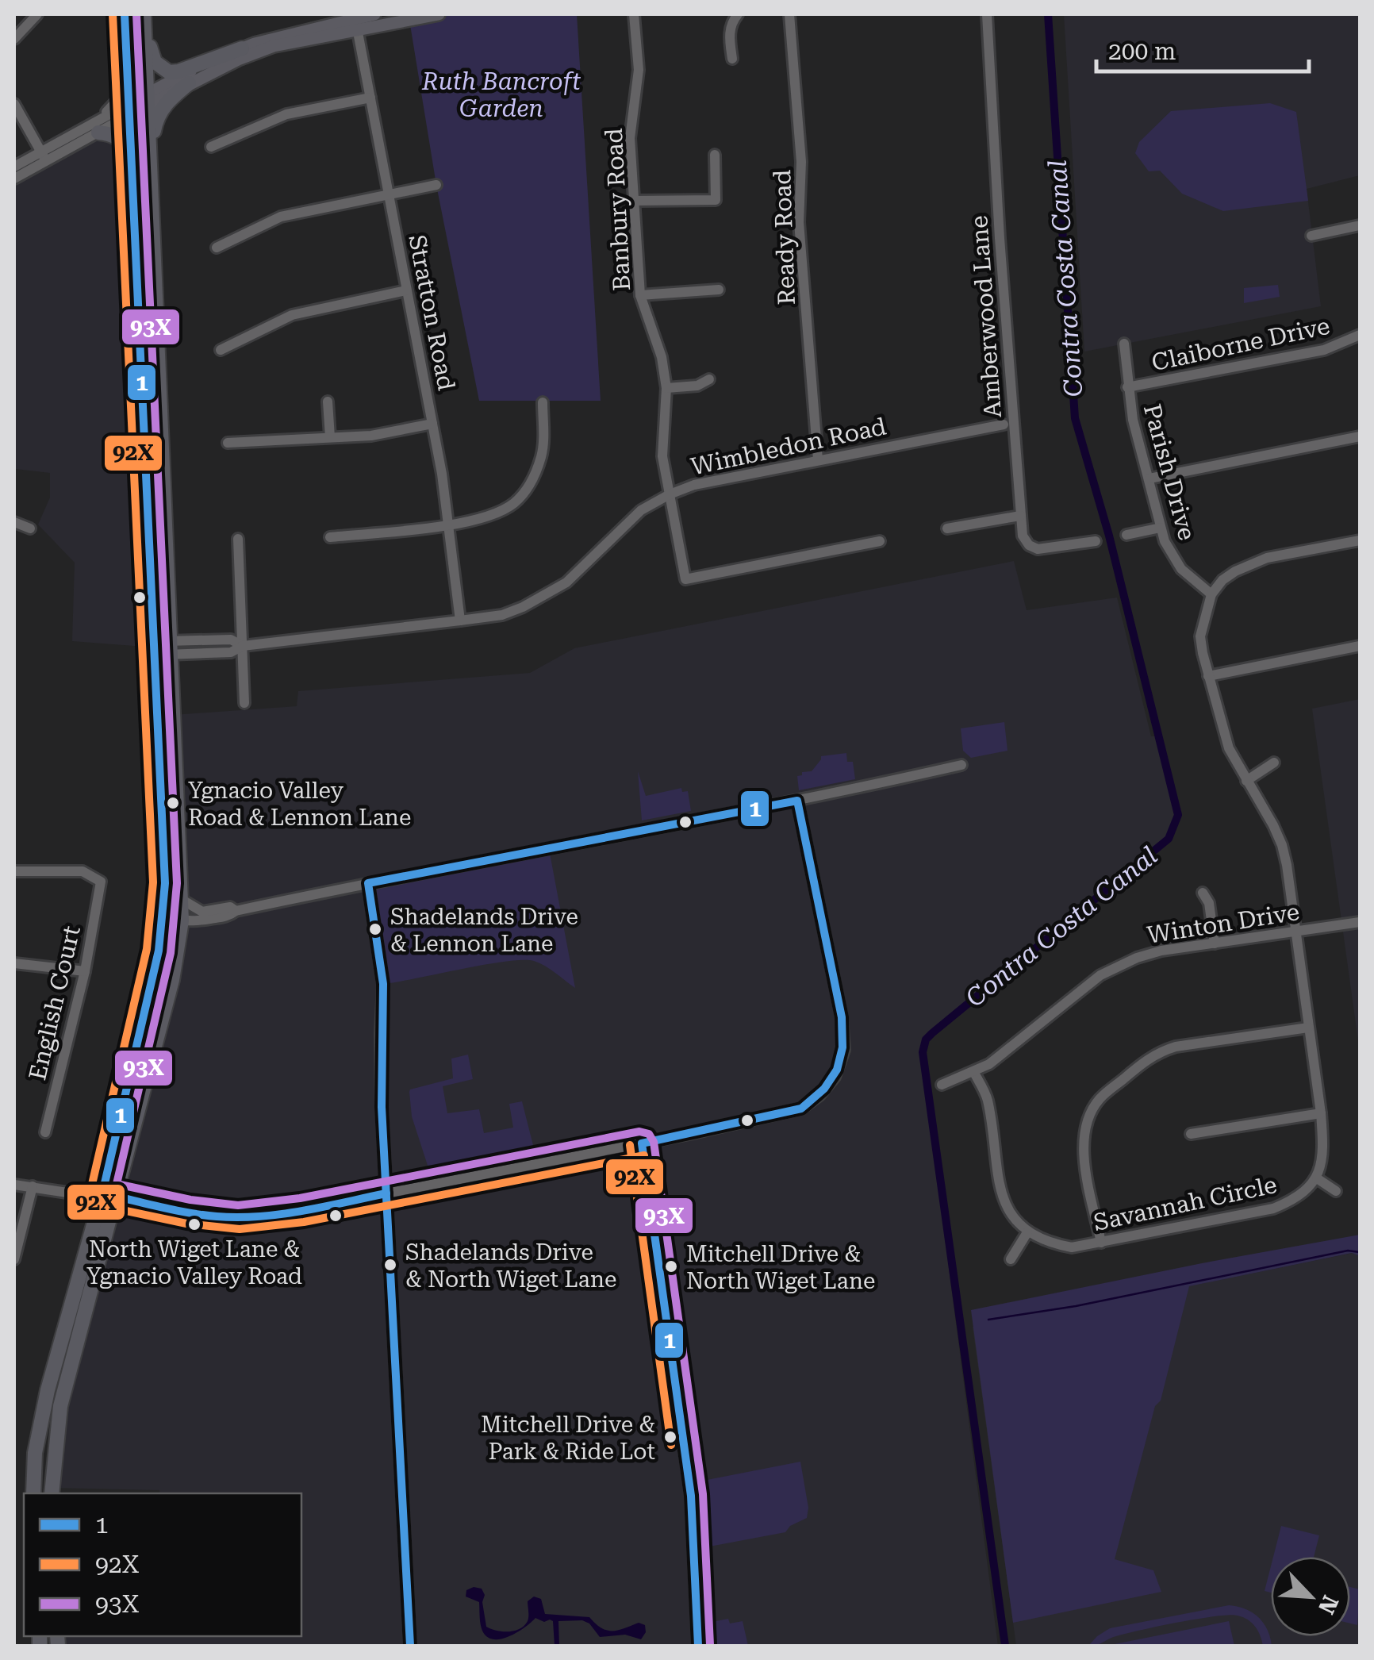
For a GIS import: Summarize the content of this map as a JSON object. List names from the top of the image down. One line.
{"streets":{"street":["Banbury Road","Ready Road","Stratton Road","Amberwood Lane","Claiborne Drive","Wimbledon Road","Parish Drive","Winton Drive","English Court","Savannah Circle"]},"crossings":[["Banbury Road","Wimbledon Road"],["Ready Road","Wimbledon Road"],["Stratton Road","Wimbledon Road"],["Claiborne Drive","Parish Drive"]],"water":["Contra Costa Canal"],"parks":["Ruth Bancroft Garden"],"places":["Ygnacio Valley Road & Lennon Lane","Shadelands Drive & Lennon Lane","North Wiget Lane & Ygnacio Valley Road","Shadelands Drive & North Wiget Lane","Mitchell Drive & North Wiget Lane","Mitchell Drive & Park & Ride Lot"],"lines":["transit line 1","transit line 92X","transit line 93X"],"legend":["1","92X","93X"],"scale_bar":"200 m","north":"bottom right"}
